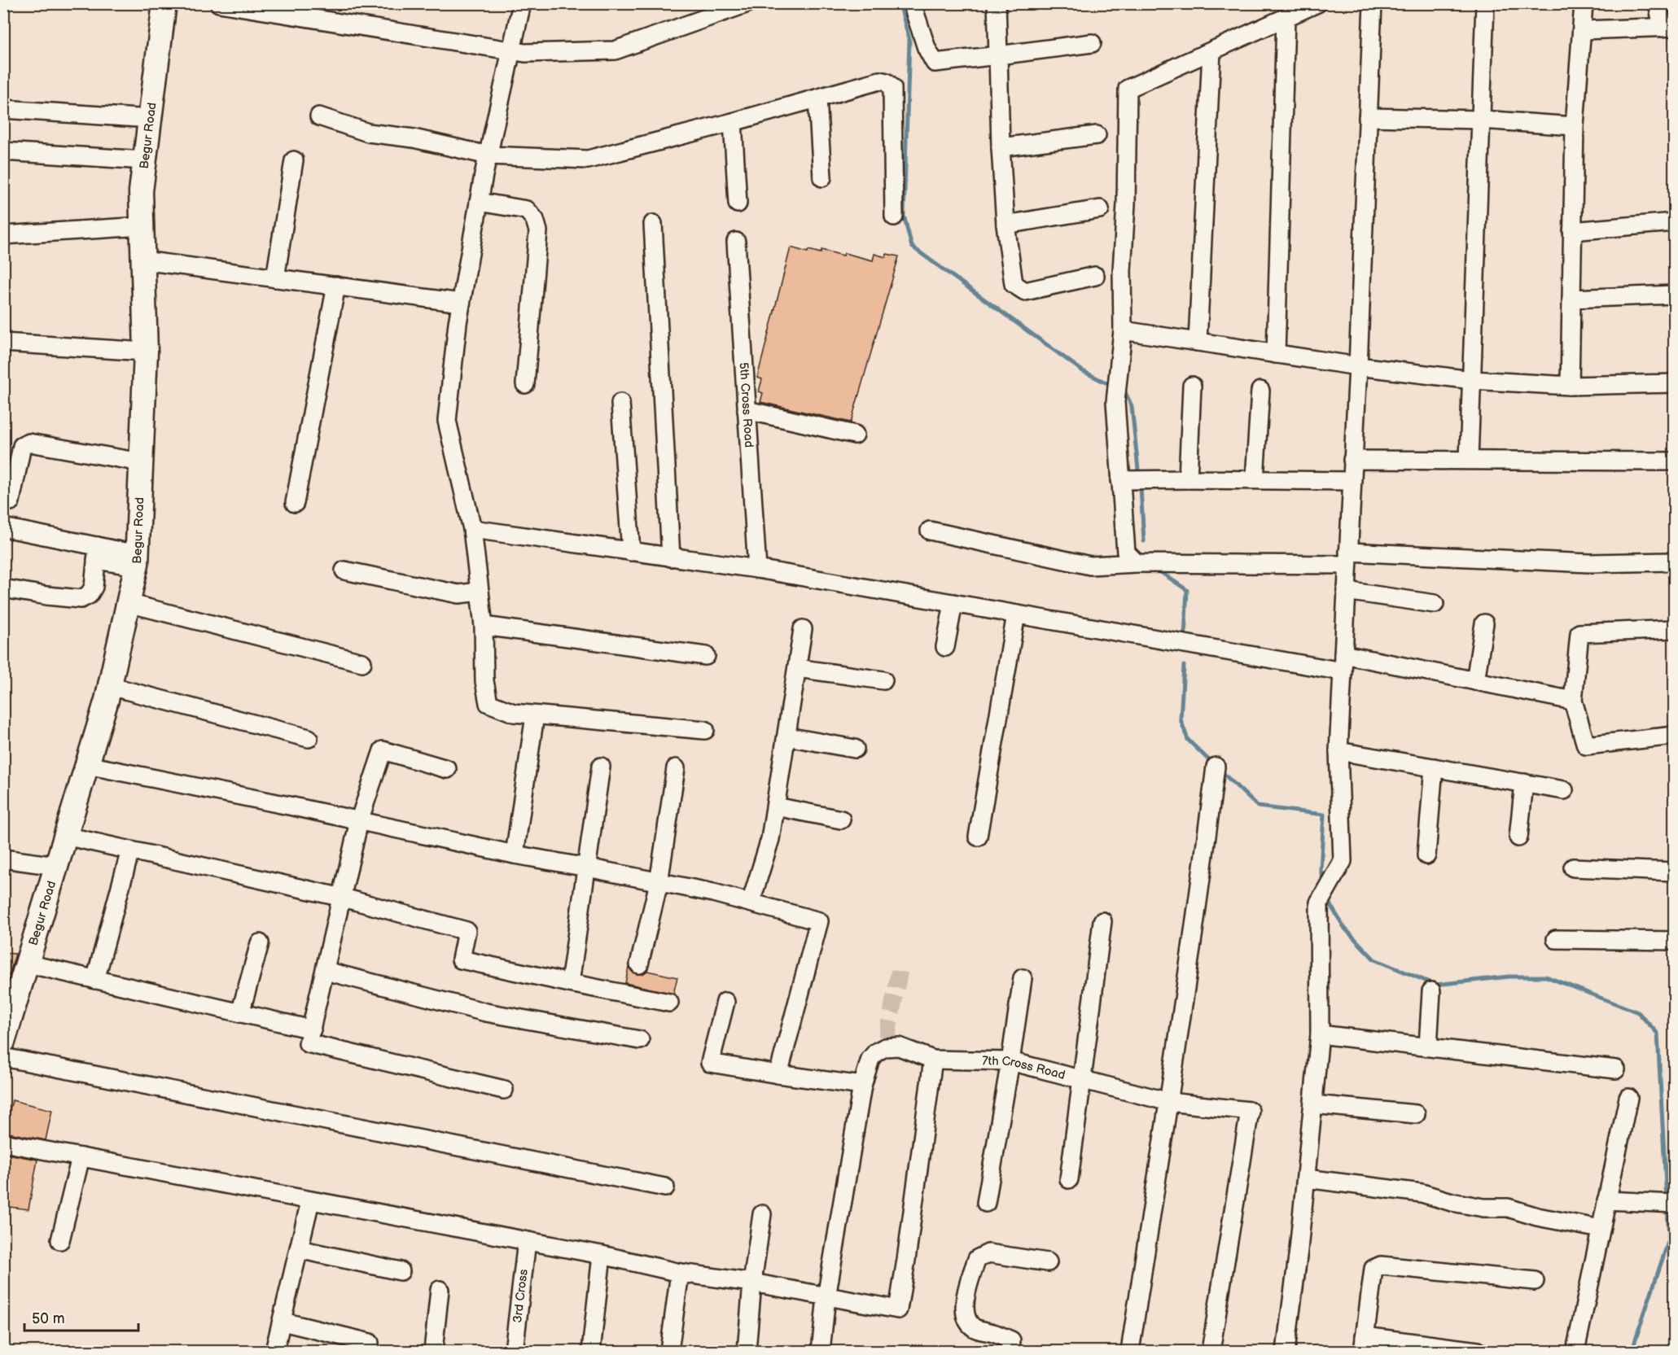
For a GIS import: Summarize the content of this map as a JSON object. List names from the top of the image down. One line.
{"streets":{"main road":["Begur Road"],"street":["5th Cross Road","7th Cross Road","3rd Cross"]},"scale_bar":"50 m"}
